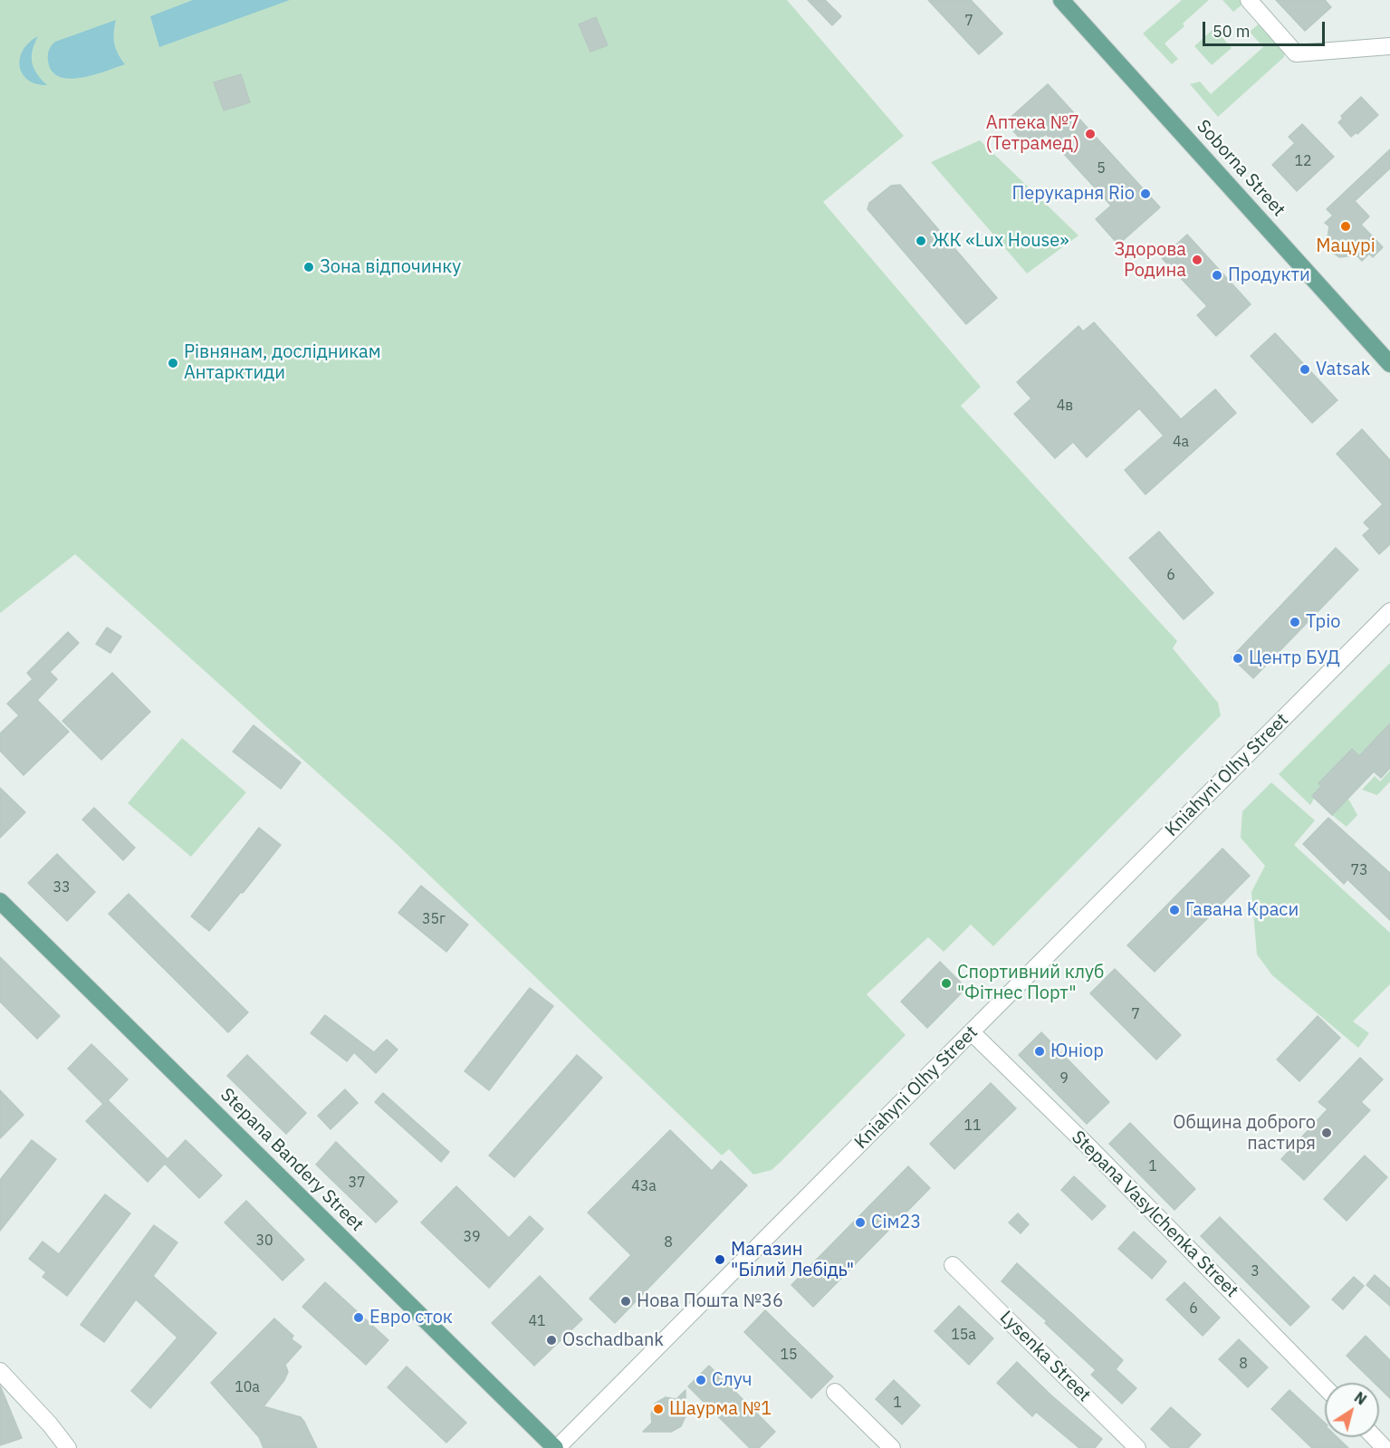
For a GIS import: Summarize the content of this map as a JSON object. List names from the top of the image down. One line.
{"streets":{"main road":["Soborna Street","Stepana Bandery Street"],"street":["Kniahyni Olhy Street","Stepana Vasylchenka Street","Lysenka Street"]},"crossings":[["Kniahyni Olhy Street","Stepana Bandery Street"],["Kniahyni Olhy Street","Stepana Vasylchenka Street"]],"places":["Аптека №7 (Тетрамед)","Перукарня Rio","Мацурі","ЖК «Lux House»","Здорова Родина","Зона відпочинку","Продукти","Рівнянам, дослідникам Антарктиди","Vatsak","Тріо","Центр БУД","Гавана Краси","Спортивний клуб \"Фітнес Порт\"","Юніор","Община доброго пастиря","Сім23","Магазин \"Білий Лебідь\"","Нова Пошта №36","Евро сток","Oschadbank","Случ","Шаурма №1"],"house_numbers":["7","12","5","4в","4а","6","73","33","35г","7","9","11","1","37","43а","39","30","8","3","6","41","15а","15","8","10а","1"],"scale_bar":"50 m","north":"top right"}
